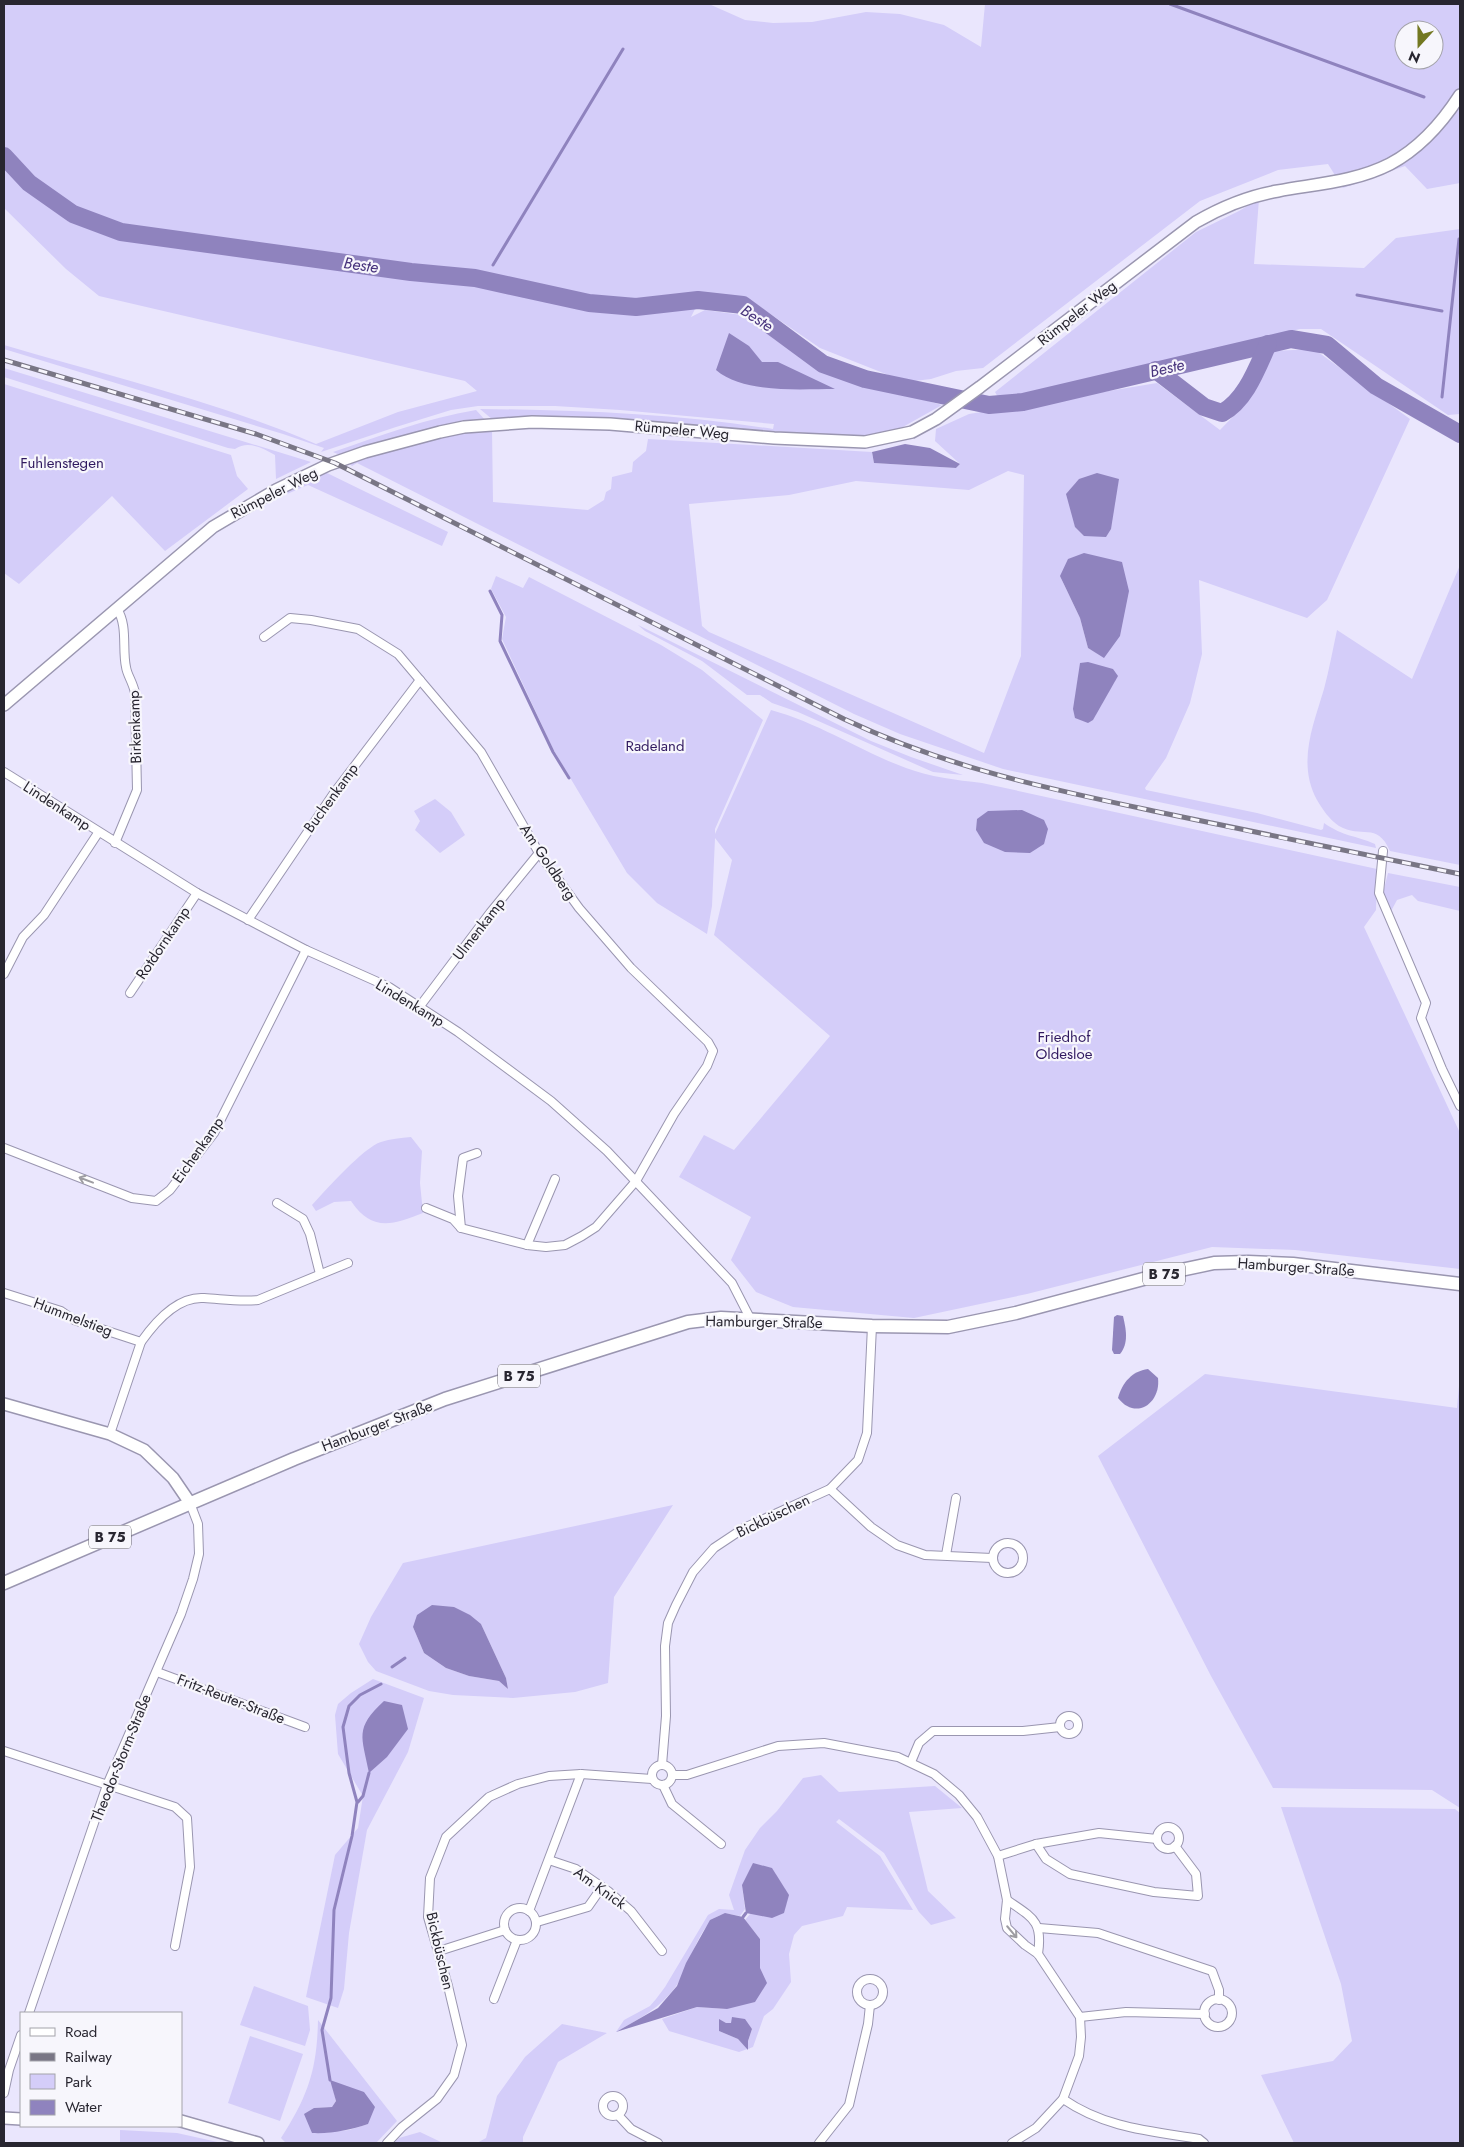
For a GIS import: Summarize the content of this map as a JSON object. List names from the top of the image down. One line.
{"streets":{"main road":["Hamburger Straße","B 75"],"street":["Rümpeler Weg","Birkenkamp","Buchenkamp","Lindenkamp","Am Goldberg","Ulmenkamp","Rotdornkamp","Eichenkamp","Hummelstieg","Bickbüschen","Fritz-Reuter-Straße","Theodor-Storm-Straße","Am Knick"]},"crossings":[["Rümpeler Weg","Birkenkamp"],["Birkenkamp","Lindenkamp"],["Buchenkamp","Lindenkamp"],["Buchenkamp","Am Goldberg"],["Lindenkamp","Am Goldberg"],["Lindenkamp","Ulmenkamp"],["Lindenkamp","Rotdornkamp"],["Lindenkamp","Eichenkamp"],["Lindenkamp","Hamburger Straße"],["Am Goldberg","Ulmenkamp"],["Hamburger Straße","B 75"],["Hamburger Straße","Bickbüschen"],["Hamburger Straße","Theodor-Storm-Straße"],["B 75","Theodor-Storm-Straße"],["Fritz-Reuter-Straße","Theodor-Storm-Straße"]],"water":["Beste"],"parks":["Fuhlenstegen","Radeland","Friedhof Oldesloe"],"legend":["Road","Railway","Park","Water"],"north":"bottom"}
